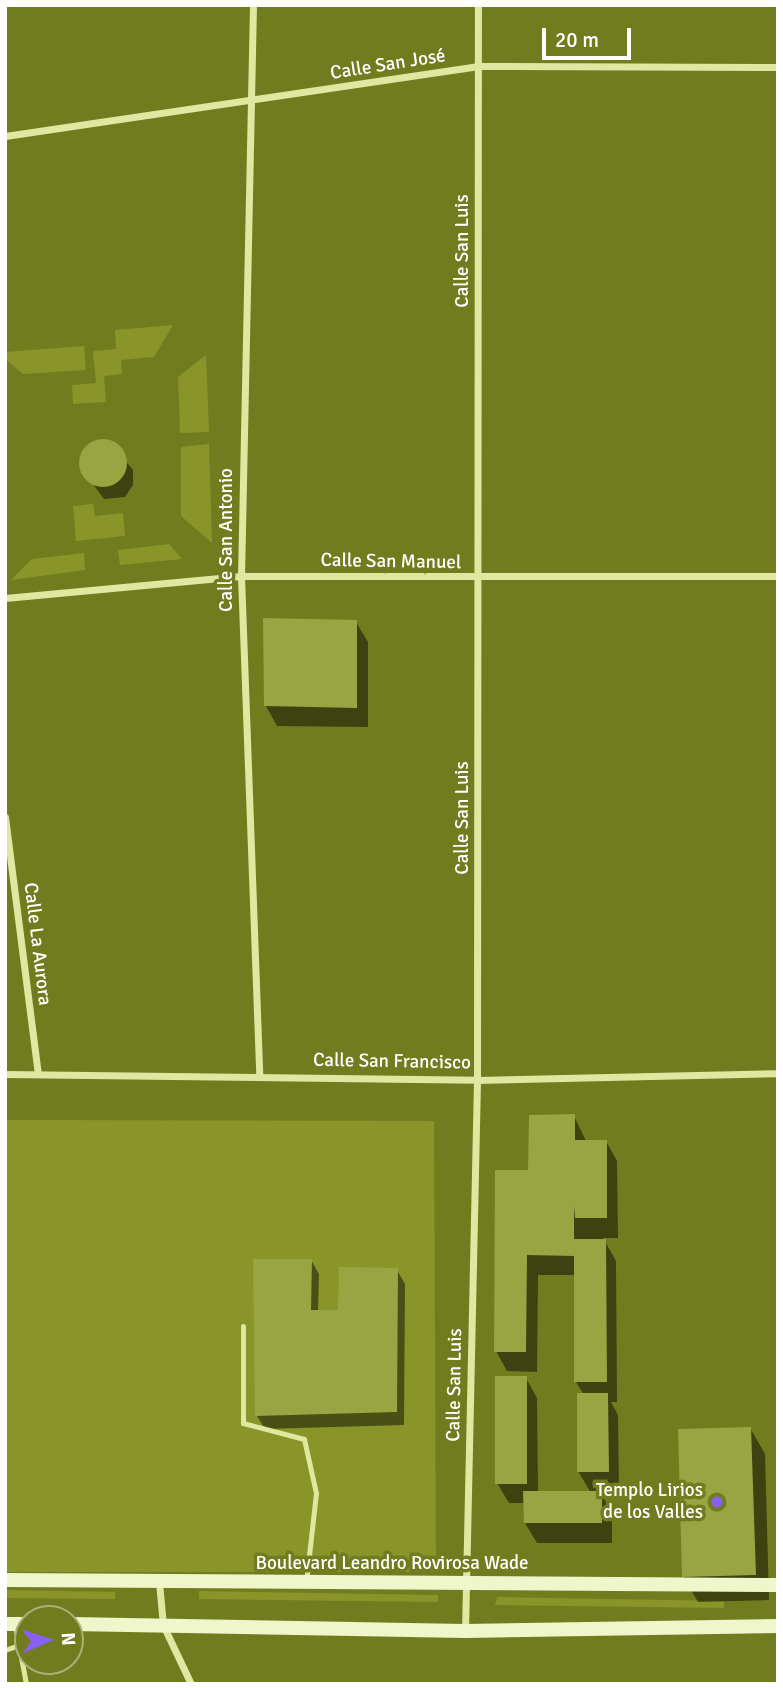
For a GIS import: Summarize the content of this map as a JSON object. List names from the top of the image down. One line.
{"streets":{"main road":["Boulevard Leandro Rovirosa Wade"],"street":["Calle San José","Calle San Luis","Calle San Antonio","Calle San Manuel","Calle La Aurora","Calle San Francisco"]},"crossings":[["Calle San José","Calle San Luis"],["Calle San José","Calle San Antonio"],["Calle San Luis","Calle San Manuel"],["Calle San Luis","Calle San Francisco"],["Calle San Luis","Boulevard Leandro Rovirosa Wade"],["Calle San Antonio","Calle San Manuel"],["Calle San Antonio","Calle San Francisco"],["Calle La Aurora","Calle San Francisco"]],"places":["Templo Lirios de los Valles"],"scale_bar":"20 m","north":"right"}
